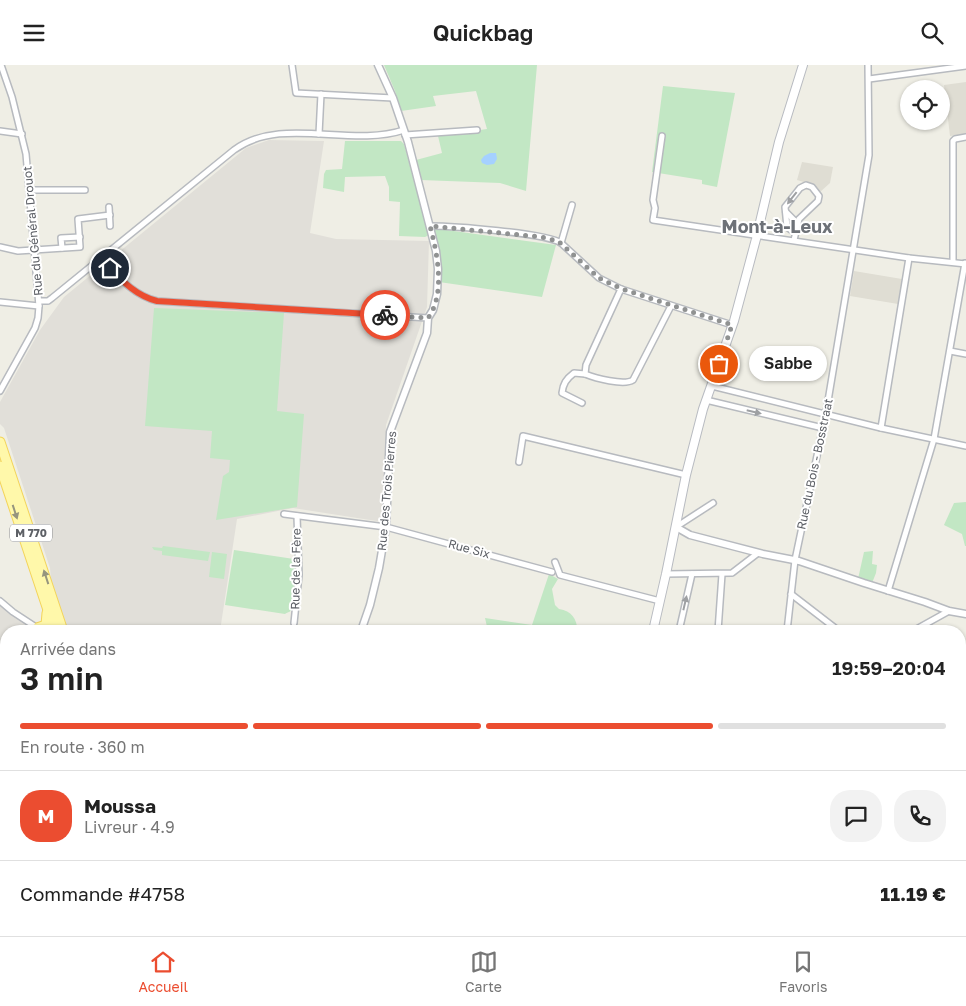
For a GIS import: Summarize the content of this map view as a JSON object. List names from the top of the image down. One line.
{"streets":{"main road":["M 770"],"street":["Rue du Général Drouot","Rue du Bois - Bosstraat","Rue des Trois Pierres","Rue Six","Rue de la Fère"]},"crossings":[["Rue des Trois Pierres","Rue Six"],["Rue des Trois Pierres","Rue de la Fère"],["Rue Six","Rue de la Fère"]],"districts":["Mont-à-Leux"],"places":["Sabbe"],"page":{"header":"Quickbag","bubble":"Sabbe","heading":["3 min","Arrivée dans","19:59–20:04"],"panel":["Moussa","Livreur · 4.9","Commande #4758","11.19 €"],"bar":"En route · 360 m","round":"M","tabs":["Accueil","Carte","Favoris"]}}
